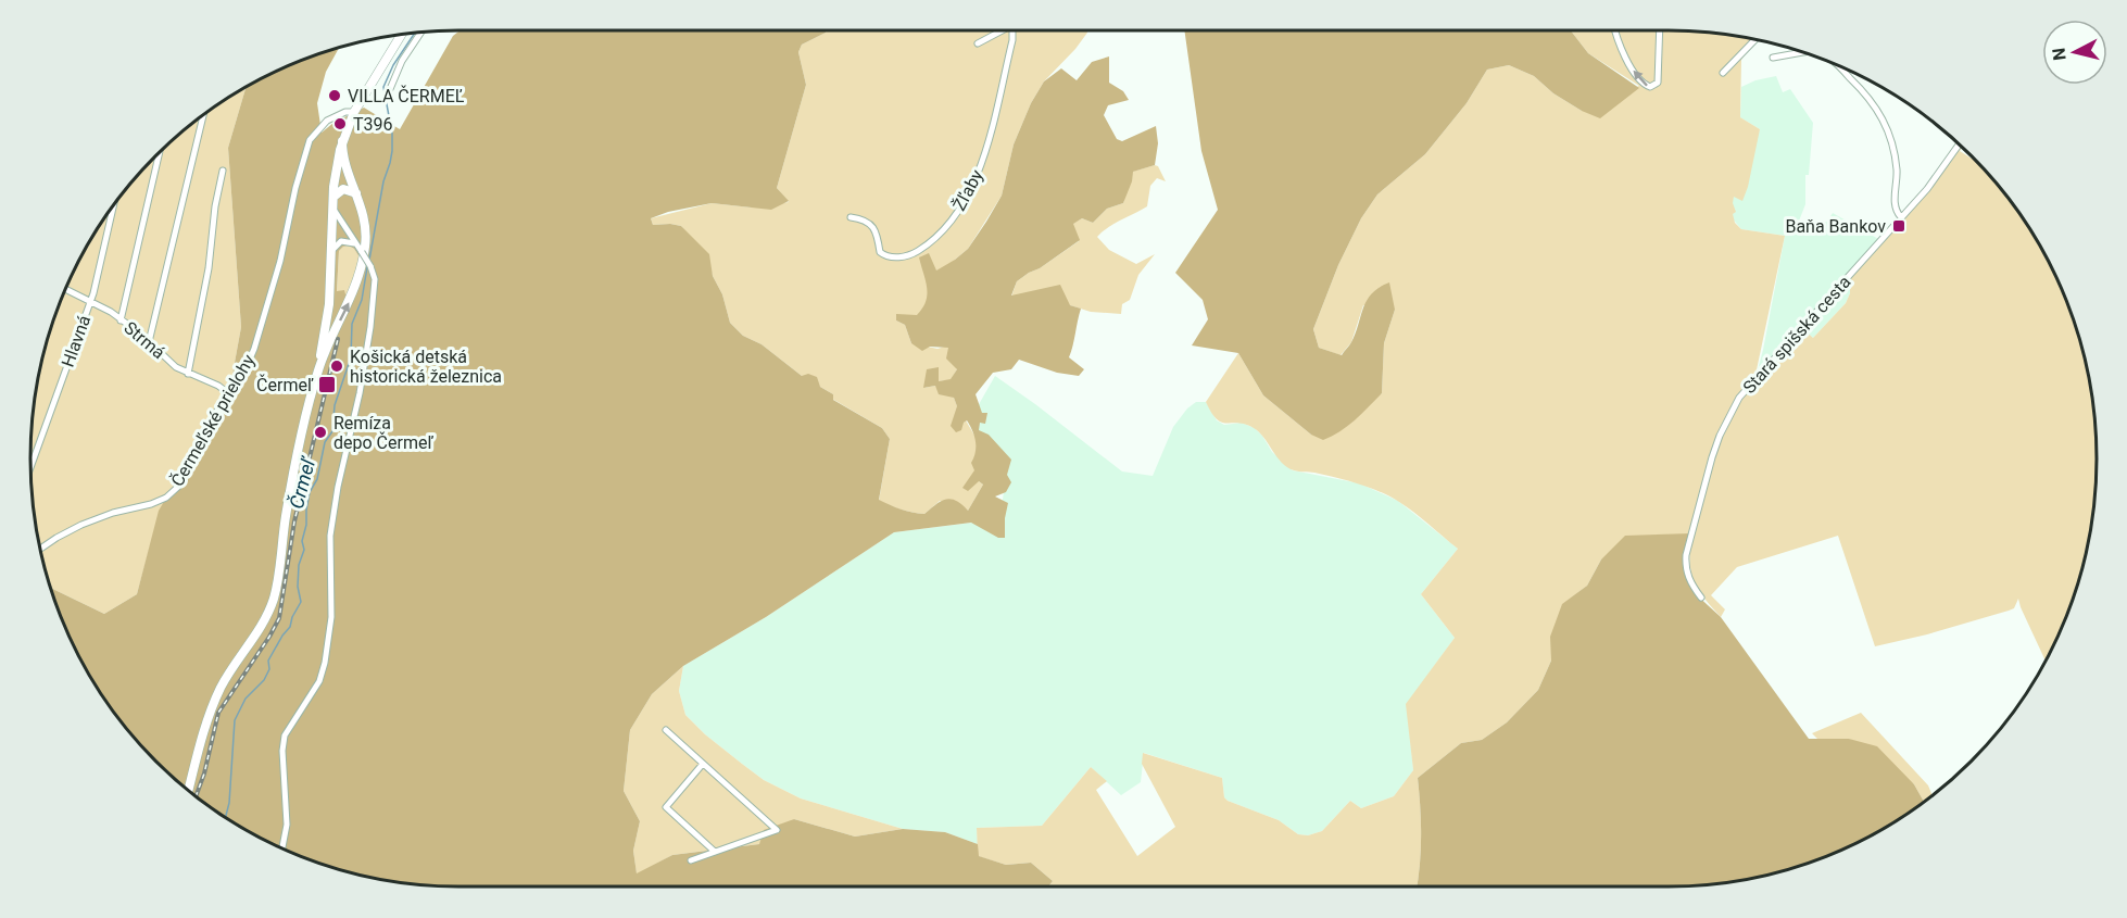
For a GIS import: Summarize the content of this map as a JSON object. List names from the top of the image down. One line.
{"streets":{"street":["Žľaby","Stará spišská cesta","Strmá","Hlavná","Čermeľské prielohy"]},"crossings":[["Strmá","Hlavná"],["Strmá","Čermeľské prielohy"]],"water":["Črmeľ"],"places":{"other":["VILLA ČERMEĽ","T396","Košická detská historická železnica","Remíza depo Čermeľ"],"transit":["Baňa Bankov","Čermeľ"]},"north":"left"}
